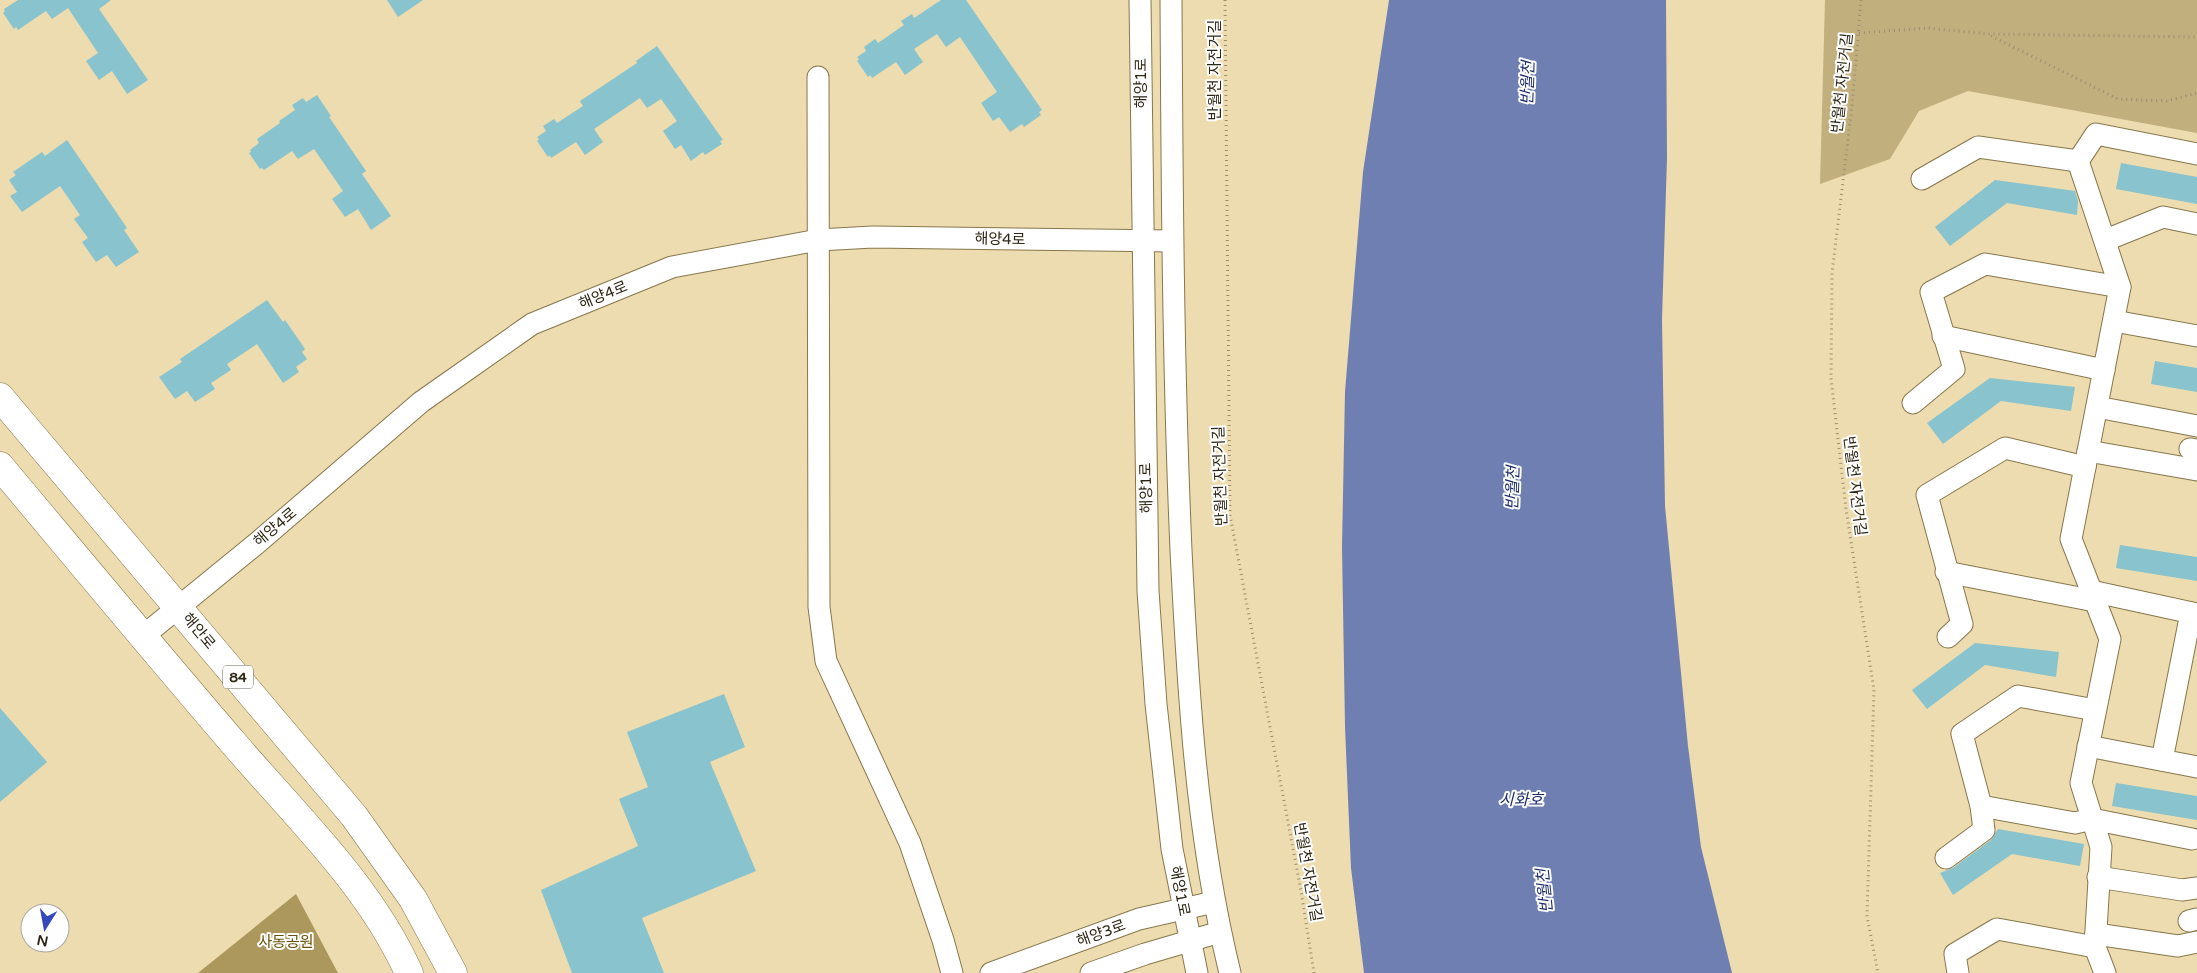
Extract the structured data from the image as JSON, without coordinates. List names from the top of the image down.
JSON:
{
  "streets": {
    "main road": ["해안로", "84"],
    "street": ["해양1로", "해양4로", "해양3로"],
    "path": ["반월천 자전거길"]
  },
  "crossings": [
    ["해양1로", "해양4로"],
    ["해양1로", "해양3로"],
    ["해양4로", "해안로"]
  ],
  "water": ["반월천", "시화호"],
  "parks": ["사동공원"],
  "north": "bottom"
}
